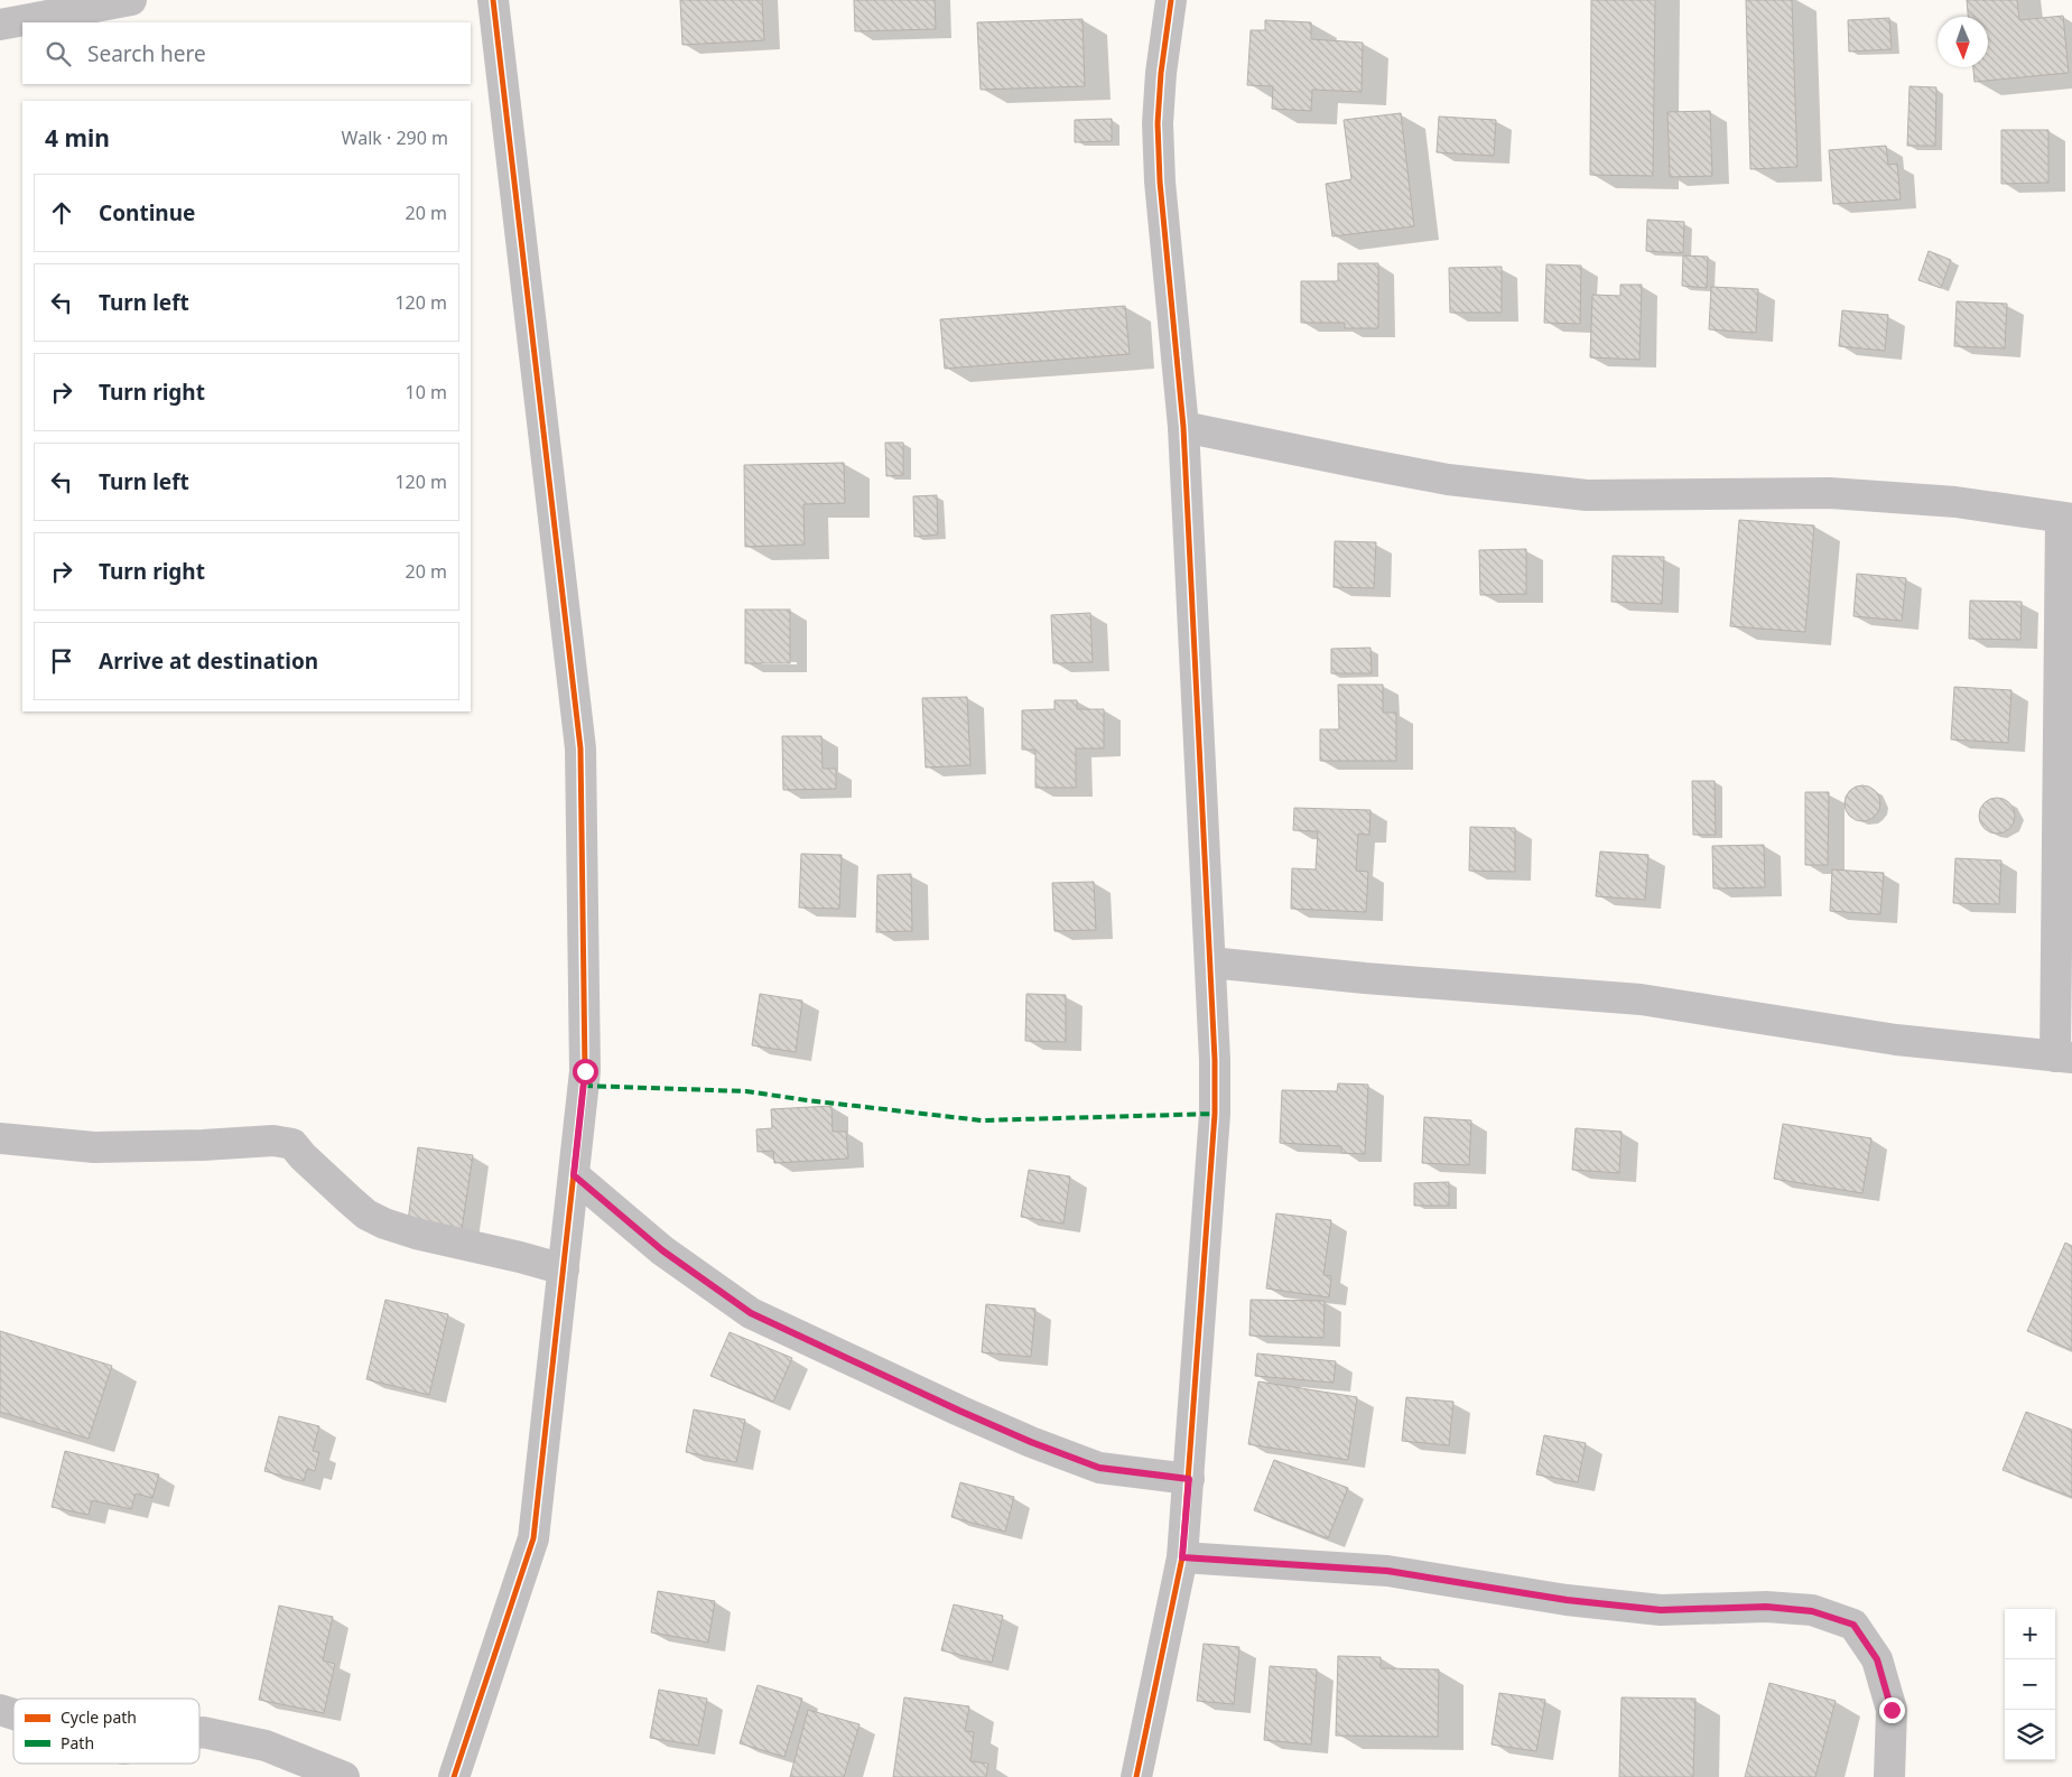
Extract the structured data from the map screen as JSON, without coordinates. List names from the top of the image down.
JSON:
{
  "legend": ["Cycle path", "Path"],
  "north": "bottom",
  "page": {
    "search": "Search here",
    "heading": ["4 min", "Walk · 290 m"],
    "list": [
      ["Continue", "20 m"],
      ["Turn left", "120 m"],
      ["Turn right", "10 m"],
      ["Turn left", "120 m"],
      ["Turn right", "20 m"],
      "Arrive at destination"
    ],
    "map_buttons": ["+", "−"]
  }
}
